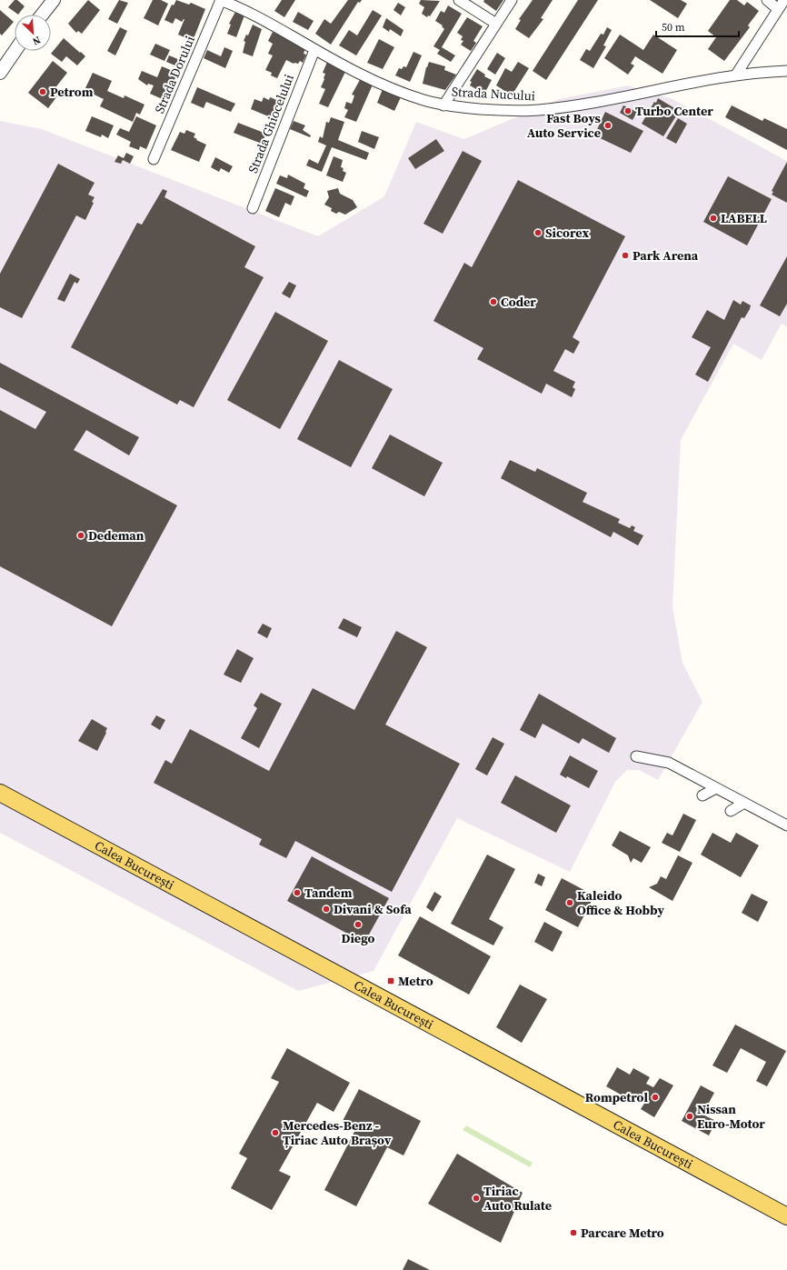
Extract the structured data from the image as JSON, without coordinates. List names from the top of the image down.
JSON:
{
  "streets": {
    "main road": ["Calea București"],
    "street": ["Strada Dorului", "Strada Nucului", "Strada Ghiocelului"]
  },
  "crossings": [
    ["Strada Dorului", "Strada Nucului"],
    ["Strada Nucului", "Strada Ghiocelului"]
  ],
  "places": {
    "other": [
      "Petrom",
      "Turbo Center",
      "Fast Boys Auto Service",
      "LABELL",
      "Sicorex",
      "Park Arena",
      "Coder",
      "Dedeman",
      "Tandem",
      "Kaleido Office & Hobby",
      "Divani & Sofa",
      "Diego",
      "Rompetrol",
      "Nissan Euro-Motor",
      "Mercedes-Benz - Țiriac Auto Brașov",
      "Tiriac Auto Rulate",
      "Parcare Metro"
    ],
    "transit": ["Metro"]
  },
  "scale_bar": "50 m",
  "north": "bottom right"
}
